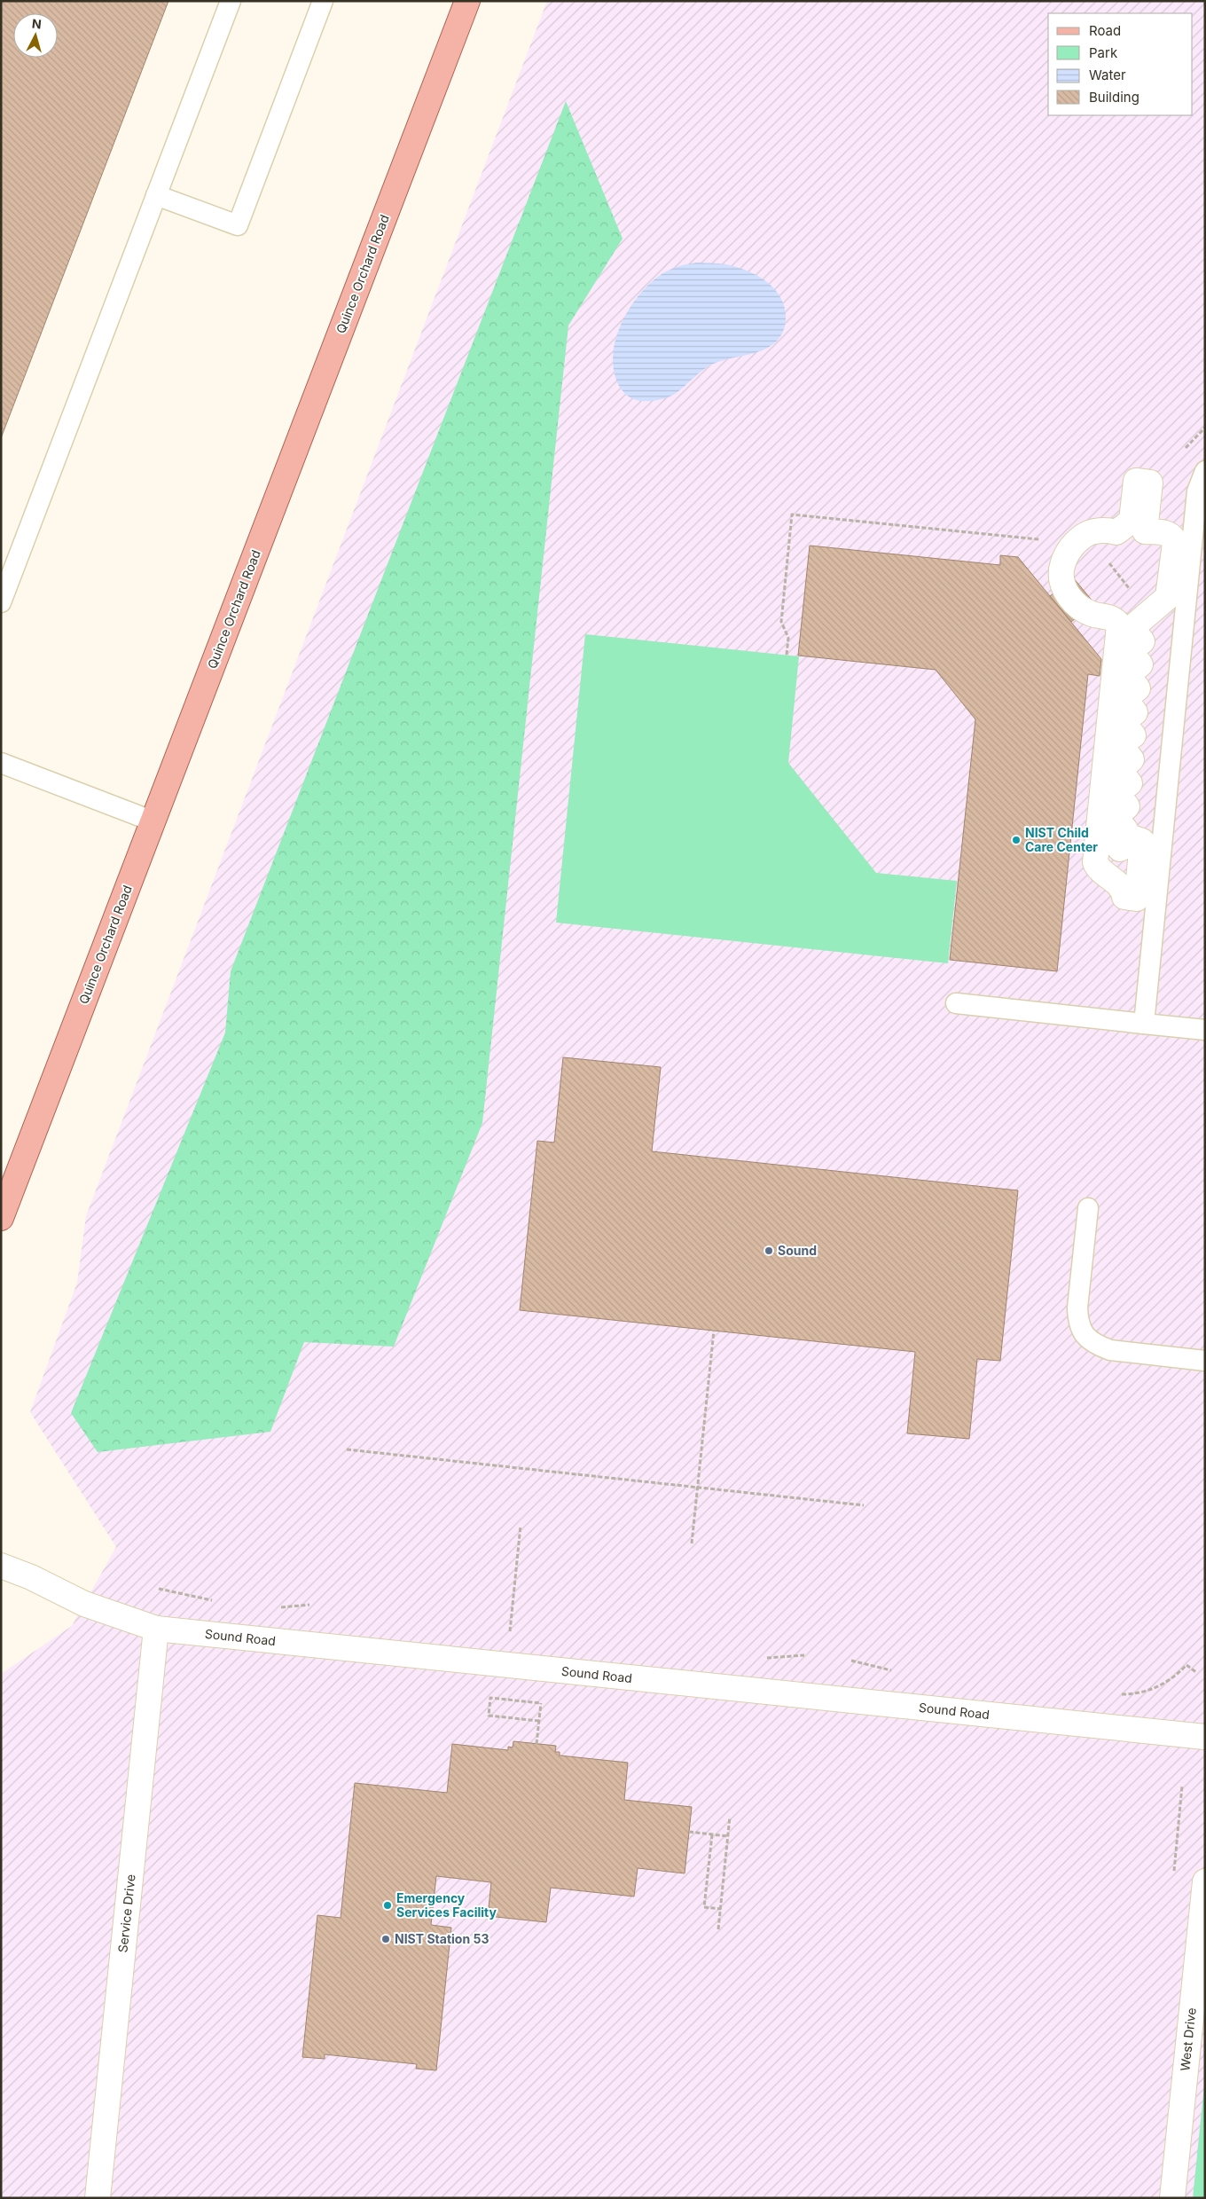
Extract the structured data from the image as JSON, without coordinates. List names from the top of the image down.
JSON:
{
  "streets": {
    "main road": ["Quince Orchard Road"],
    "street": ["Sound Road", "Service Drive", "West Drive"]
  },
  "crossings": [
    ["Sound Road", "Service Drive"]
  ],
  "places": [
    "NIST Child Care Center",
    "Sound",
    "Emergency Services Facility",
    "NIST Station 53"
  ],
  "legend": [
    "Road",
    "Park",
    "Water",
    "Building"
  ],
  "north": "top"
}
